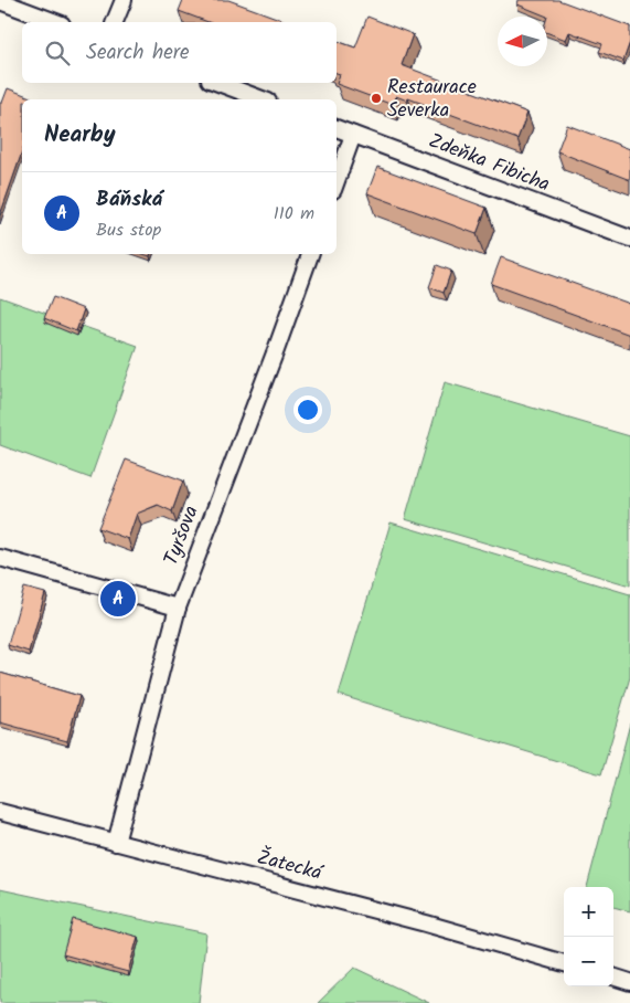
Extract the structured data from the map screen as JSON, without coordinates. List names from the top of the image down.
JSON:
{
  "streets": {
    "street": ["Zdeňka Fibicha", "Tyršova", "Žatecká"]
  },
  "crossings": [
    ["Tyršova", "Žatecká"]
  ],
  "places": ["Restaurace Severka"],
  "north": "left",
  "page": {
    "search": "Search here",
    "heading": "Nearby",
    "list": [
      {
        "mark": "A",
        "name": "Báňská",
        "note": "Bus stop",
        "value": "110 m"
      }
    ],
    "pins": "A",
    "map_buttons": ["+", "−"]
  }
}
